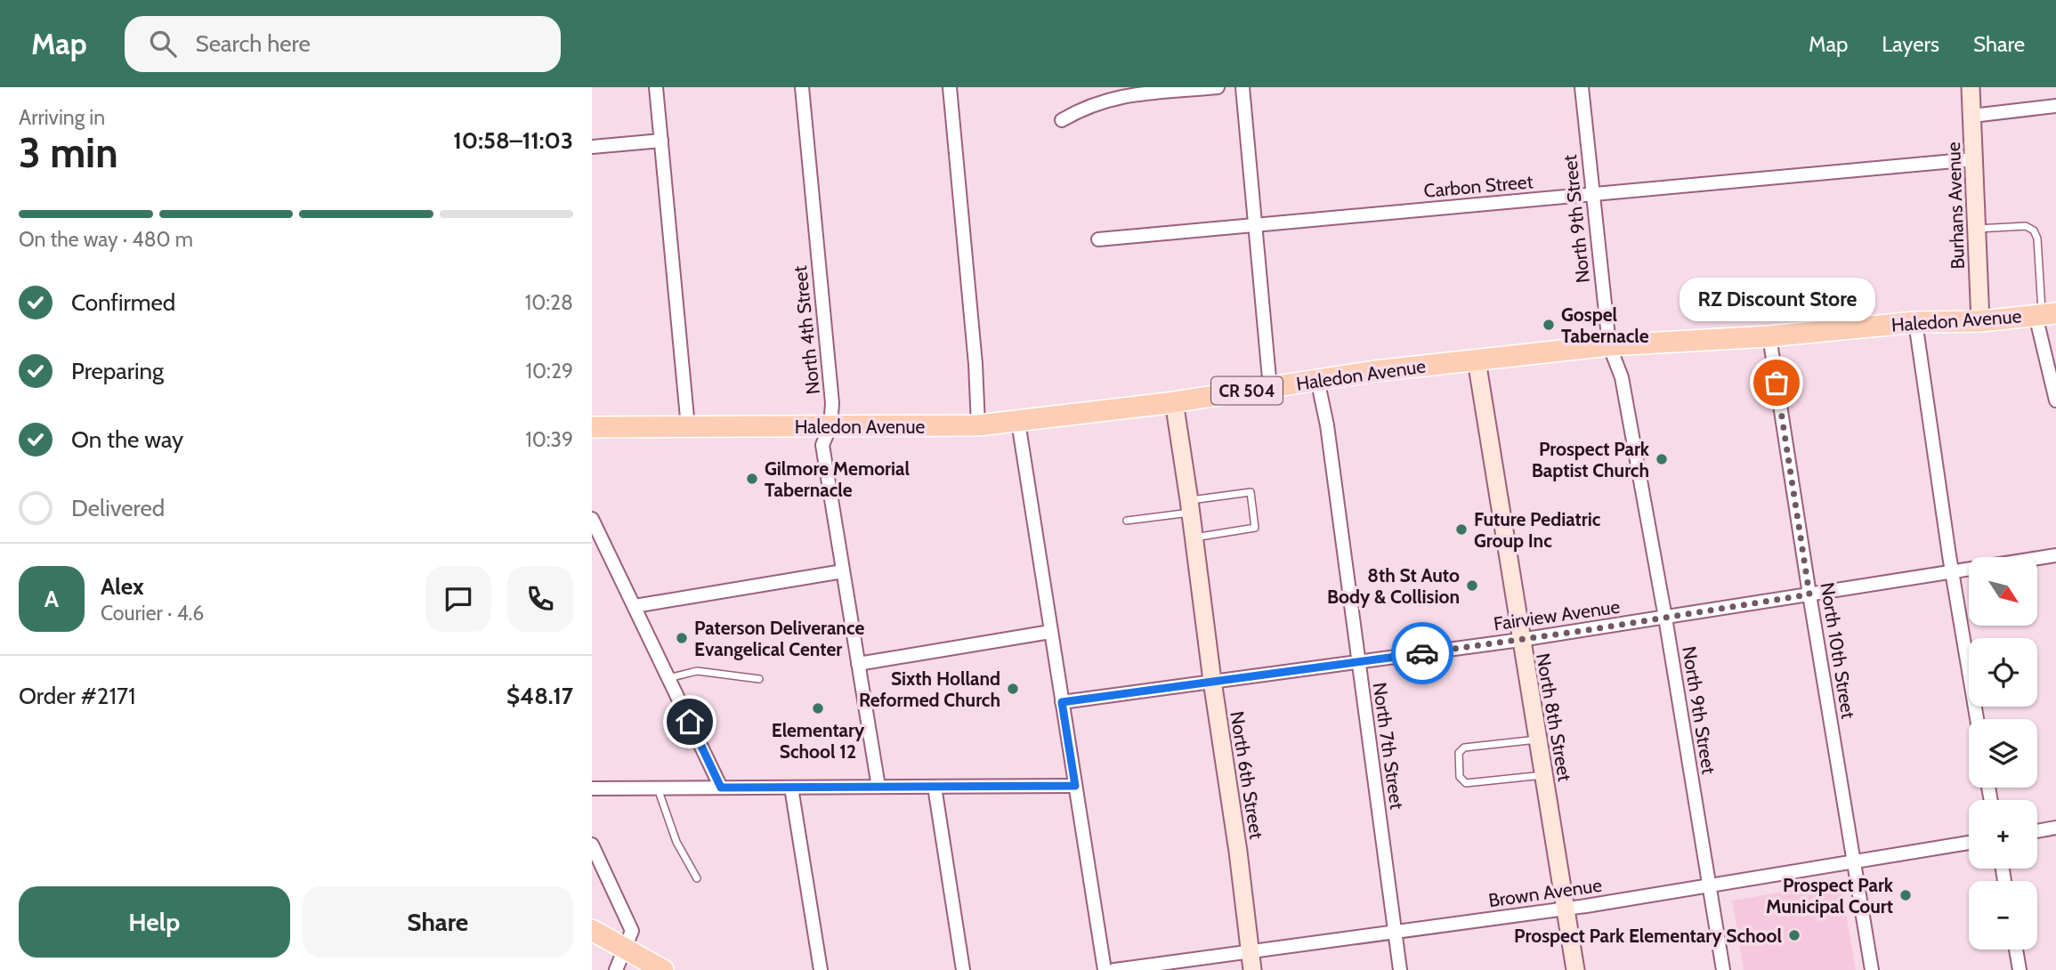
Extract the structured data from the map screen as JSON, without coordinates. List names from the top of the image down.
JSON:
{
  "streets": {
    "main road": ["Haledon Avenue", "CR 504"],
    "street": [
      "Carbon Street",
      "Burhans Avenue",
      "North 9th Street",
      "North 4th Street",
      "Fairview Avenue",
      "North 10th Street",
      "North 8th Street",
      "North 7th Street",
      "North 6th Street",
      "Brown Avenue"
    ]
  },
  "crossings": [
    ["Carbon Street", "Burhans Avenue"],
    ["Carbon Street", "North 9th Street"],
    ["Burhans Avenue", "Haledon Avenue"],
    ["North 9th Street", "Haledon Avenue"],
    ["North 9th Street", "Fairview Avenue"],
    ["North 9th Street", "Brown Avenue"],
    ["Haledon Avenue", "North 4th Street"],
    ["Haledon Avenue", "North 10th Street"],
    ["Haledon Avenue", "North 8th Street"],
    ["Haledon Avenue", "North 7th Street"],
    ["Haledon Avenue", "North 6th Street"],
    ["Fairview Avenue", "North 10th Street"],
    ["Fairview Avenue", "North 8th Street"],
    ["Fairview Avenue", "North 7th Street"],
    ["Fairview Avenue", "North 6th Street"],
    ["North 10th Street", "Brown Avenue"],
    ["North 8th Street", "Brown Avenue"],
    ["North 7th Street", "Brown Avenue"],
    ["North 6th Street", "Brown Avenue"]
  ],
  "places": [
    "Gospel Tabernacle",
    "RZ Discount Store",
    "Prospect Park Baptist Church",
    "Gilmore Memorial Tabernacle",
    "Future Pediatric Group Inc",
    "8th St Auto Body & Collision",
    "Paterson Deliverance Evangelical Center",
    "Sixth Holland Reformed Church",
    "Elementary School 12",
    "Prospect Park Municipal Court",
    "Prospect Park Elementary School"
  ],
  "north": "bottom right",
  "page": {
    "header": "Map",
    "search": "Search here",
    "nav": ["Map", "Layers", "Share"],
    "heading": ["3 min", "Arriving in", "10:58–11:03"],
    "panel": [
      "Alex",
      "Courier · 4.6",
      "Order #2171",
      "$48.17"
    ],
    "bar": "On the way · 480 m",
    "list": [
      ["Confirmed", "10:28"],
      ["Preparing", "10:29"],
      ["On the way", "10:39"],
      "Delivered"
    ],
    "bubble": "RZ Discount Store",
    "map_buttons": ["+", "−"],
    "round": "A",
    "buttons": ["Help", "Share"]
  }
}
